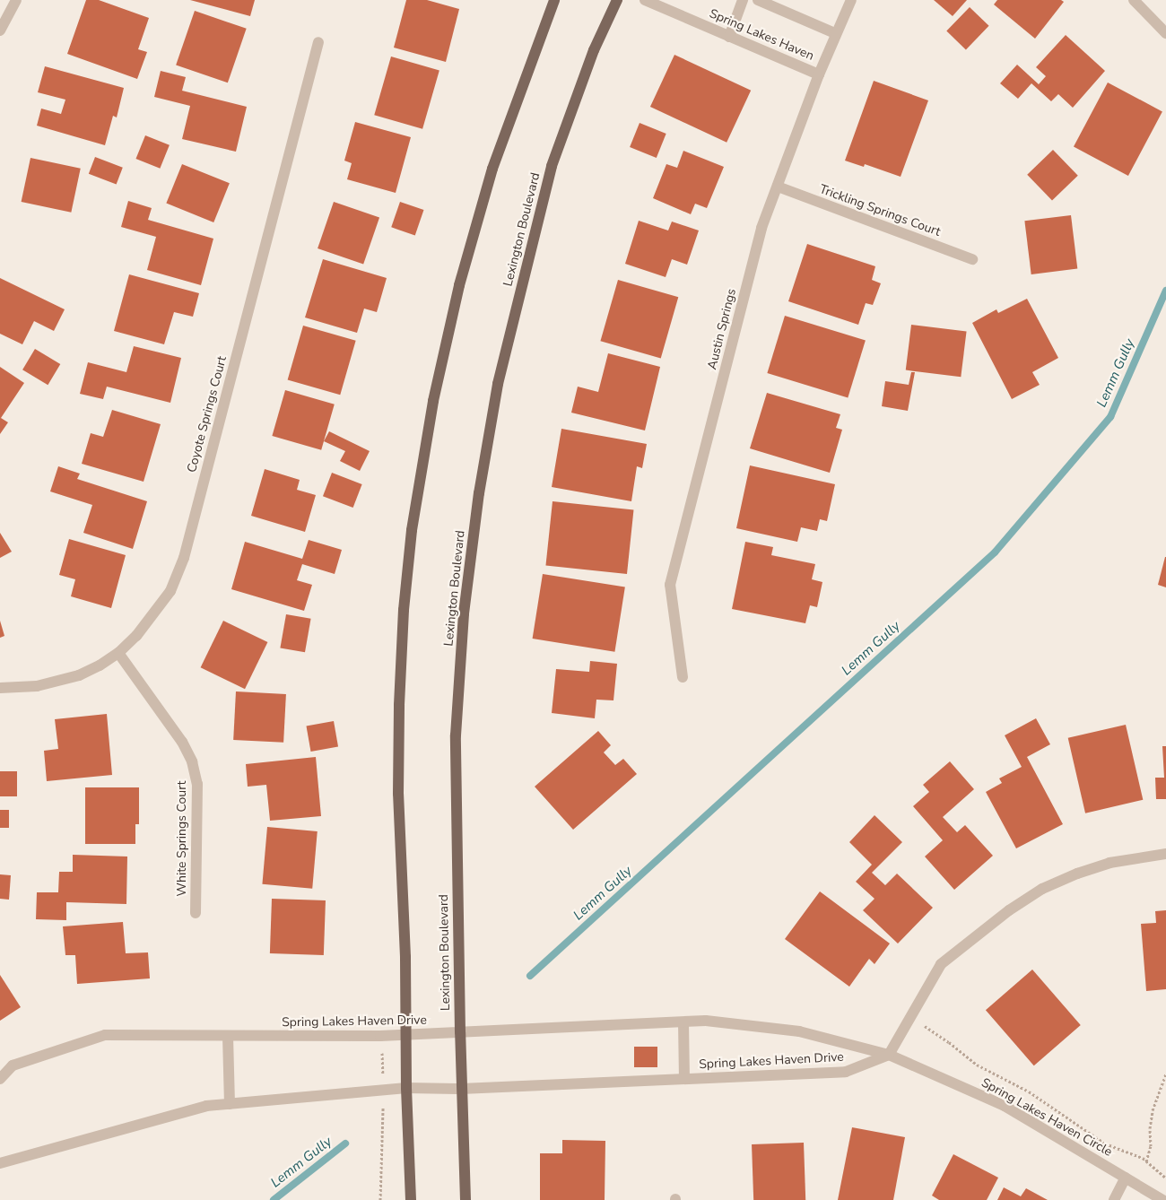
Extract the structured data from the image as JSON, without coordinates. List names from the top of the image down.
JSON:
{
  "streets": {
    "main road": ["Lexington Boulevard"],
    "street": [
      "Spring Lakes Haven",
      "Trickling Springs Court",
      "Austin Springs",
      "Coyote Springs Court",
      "White Springs Court",
      "Spring Lakes Haven Drive",
      "Spring Lakes Haven Circle"
    ]
  },
  "crossings": [
    ["Spring Lakes Haven", "Austin Springs"],
    ["Trickling Springs Court", "Austin Springs"],
    ["Lexington Boulevard", "Spring Lakes Haven Drive"],
    ["Coyote Springs Court", "White Springs Court"],
    ["Spring Lakes Haven Drive", "Spring Lakes Haven Circle"]
  ],
  "water": ["Lemm Gully"]
}
